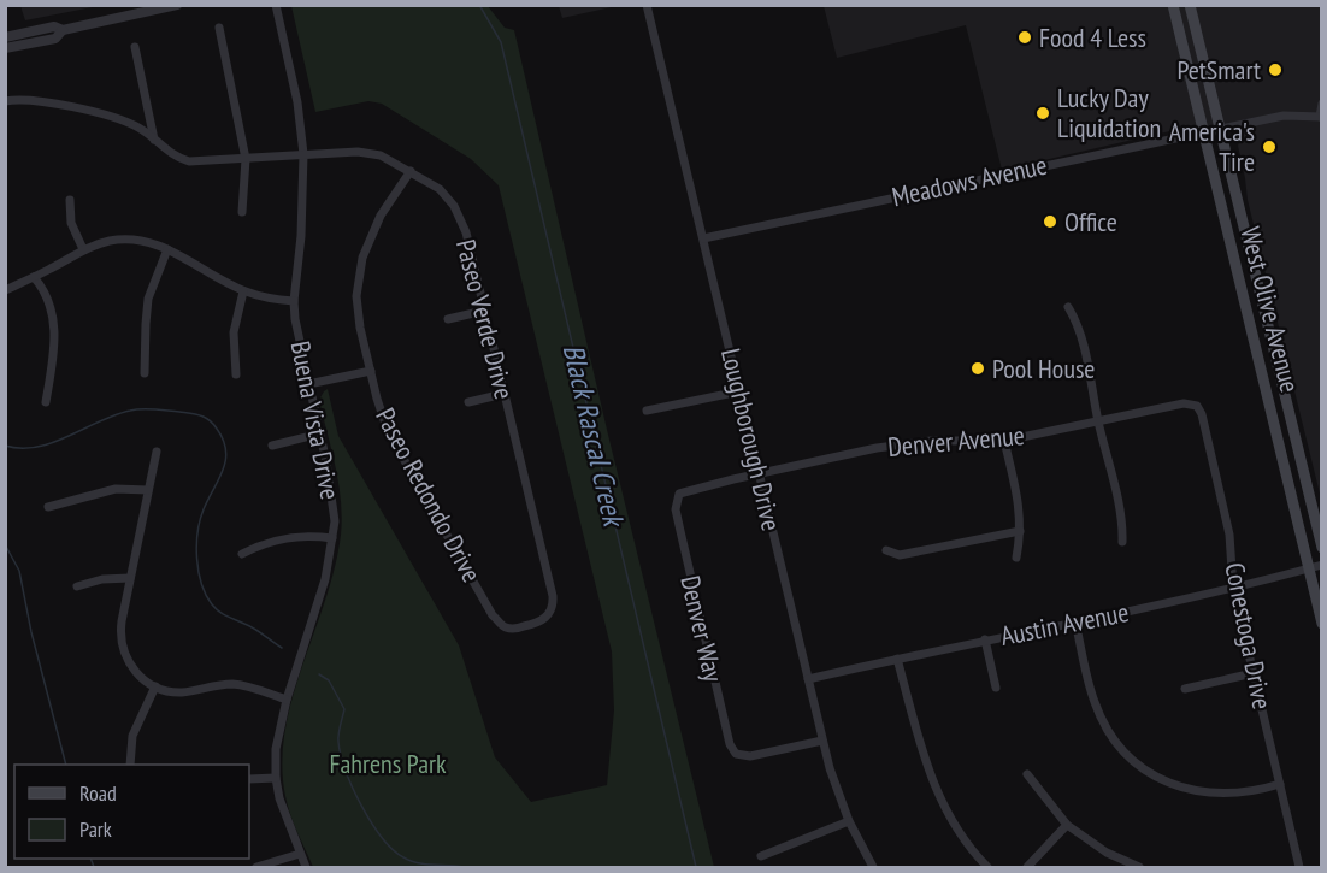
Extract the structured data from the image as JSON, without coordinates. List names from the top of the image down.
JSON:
{
  "streets": {
    "main road": ["West Olive Avenue"],
    "street": [
      "Meadows Avenue",
      "Paseo Verde Drive",
      "Buena Vista Drive",
      "Loughborough Drive",
      "Denver Avenue",
      "Paseo Redondo Drive",
      "Austin Avenue",
      "Denver Way",
      "Conestoga Drive"
    ]
  },
  "crossings": [
    ["Meadows Avenue", "West Olive Avenue"],
    ["Meadows Avenue", "Loughborough Drive"],
    ["West Olive Avenue", "Austin Avenue"],
    ["Paseo Verde Drive", "Buena Vista Drive"],
    ["Paseo Verde Drive", "Paseo Redondo Drive"],
    ["Loughborough Drive", "Denver Avenue"],
    ["Loughborough Drive", "Austin Avenue"],
    ["Loughborough Drive", "Denver Way"],
    ["Denver Avenue", "Denver Way"],
    ["Denver Avenue", "Conestoga Drive"],
    ["Austin Avenue", "Conestoga Drive"]
  ],
  "water": ["Black Rascal Creek"],
  "parks": ["Fahrens Park"],
  "places": [
    "Food 4 Less",
    "PetSmart",
    "Lucky Day Liquidation",
    "America's Tire",
    "Office",
    "Pool House"
  ],
  "legend": ["Road", "Park"]
}
